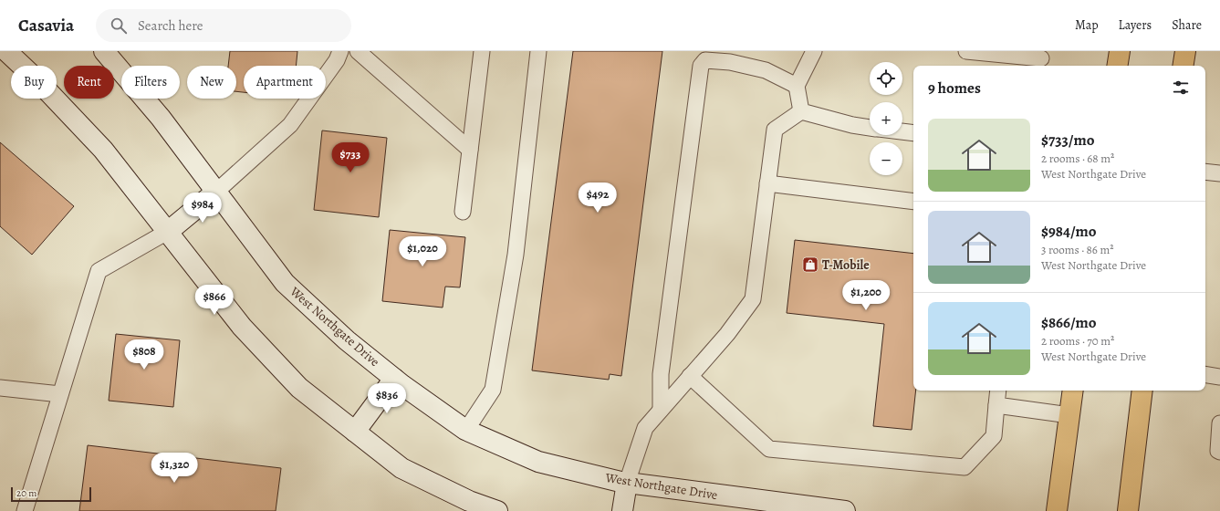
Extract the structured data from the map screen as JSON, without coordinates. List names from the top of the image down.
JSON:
{
  "streets": {
    "main road": ["West Northgate Drive"]
  },
  "places": {
    "shop": ["T-Mobile"]
  },
  "scale_bar": "20 m",
  "page": {
    "header": "Casavia",
    "search": "Search here",
    "nav": ["Map", "Layers", "Share"],
    "map_buttons": ["+", "−"],
    "chip": [
      "Buy",
      "Rent",
      "Filters",
      "New",
      "Apartment"
    ],
    "heading": "9 homes",
    "list": [
      {
        "name": "$733/mo",
        "note": "2 rooms · 68 m² · West Northgate Drive"
      },
      {
        "name": "$984/mo",
        "note": "3 rooms · 86 m² · West Northgate Drive"
      },
      {
        "name": "$866/mo",
        "note": "2 rooms · 70 m² · West Northgate Drive"
      }
    ],
    "price": [
      "$733",
      "$492",
      "$984",
      "$1,020",
      "$1,200",
      "$866",
      "$808",
      "$836",
      "$1,320"
    ],
    "scale": "20 m"
  }
}
